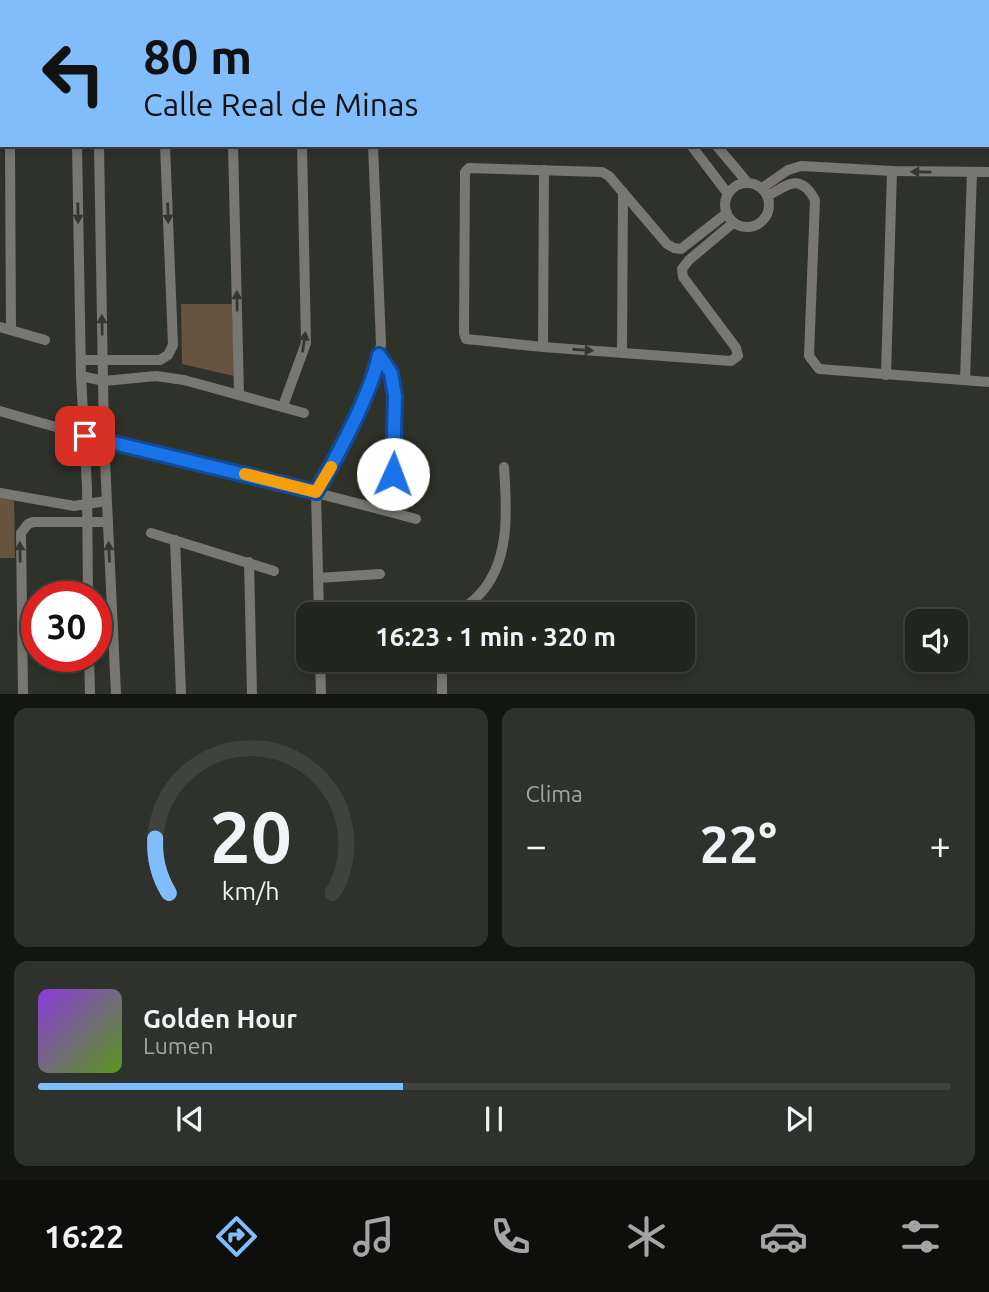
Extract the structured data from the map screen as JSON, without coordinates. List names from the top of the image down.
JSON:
{
  "page": {
    "turn": ["80 m", "Calle Real de Minas"],
    "limit": "30",
    "trip": "16:23 · 1 min · 320 m",
    "tile": "Clima",
    "heat": ["−", "22°", "+"],
    "song": ["Golden Hour", "Lumen"],
    "tabs": "16:22",
    "gauge": ["20", "km/h"]
  }
}
